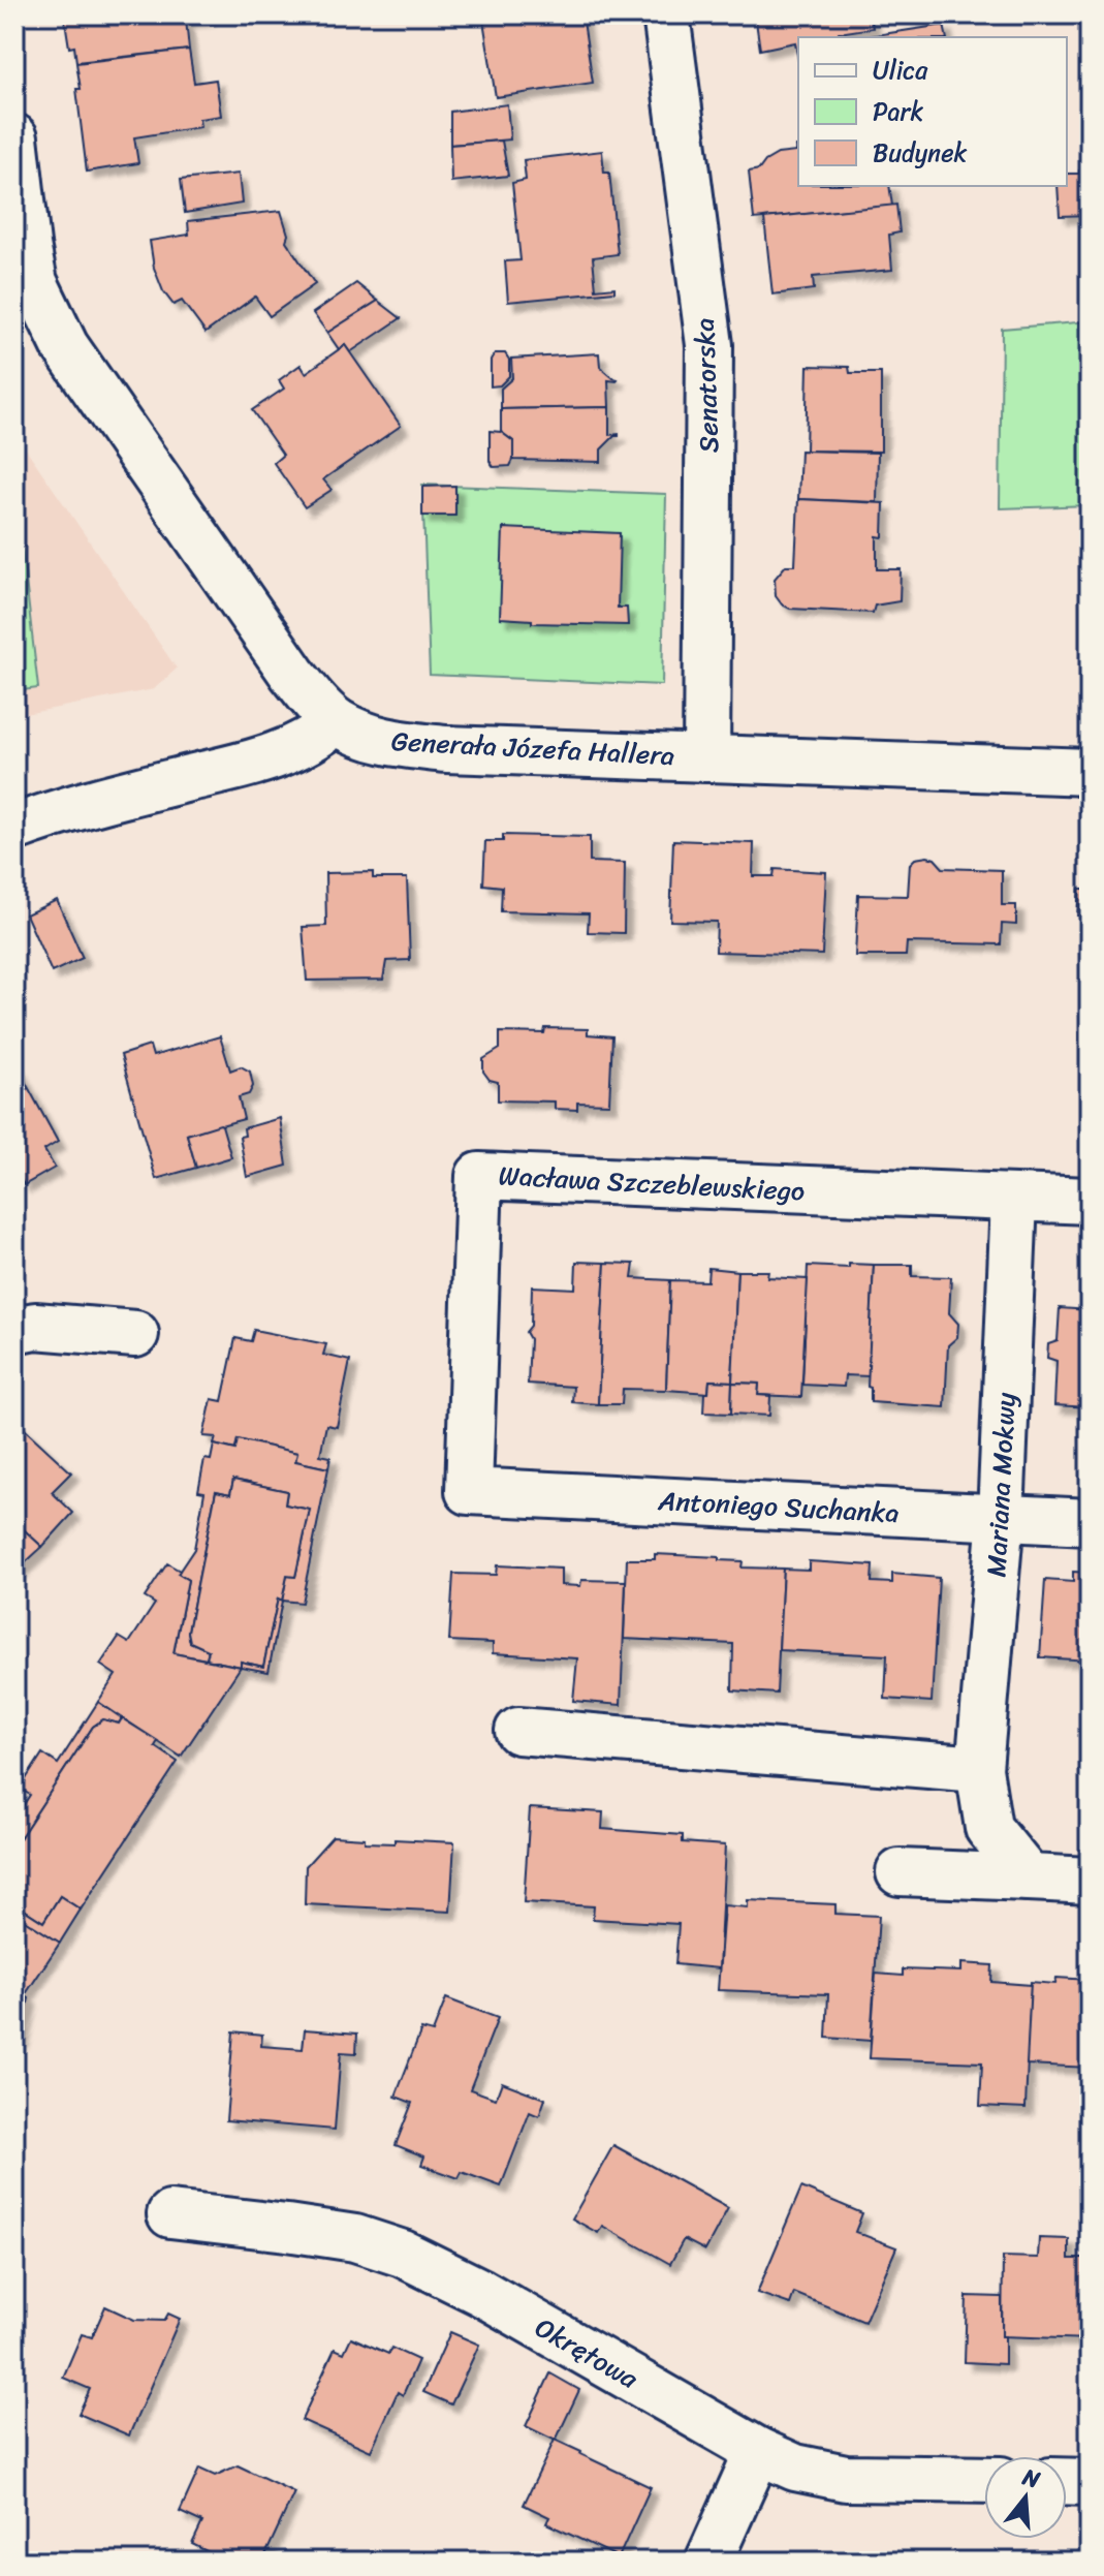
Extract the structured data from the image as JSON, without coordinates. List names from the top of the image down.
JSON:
{
  "streets": {
    "street": [
      "Senatorska",
      "Generała Józefa Hallera",
      "Wacława Szczeblewskiego",
      "Mariana Mokwy",
      "Antoniego Suchanka",
      "Okrętowa"
    ]
  },
  "crossings": [
    ["Senatorska", "Generała Józefa Hallera"],
    ["Wacława Szczeblewskiego", "Mariana Mokwy"],
    ["Wacława Szczeblewskiego", "Antoniego Suchanka"],
    ["Mariana Mokwy", "Antoniego Suchanka"]
  ],
  "legend": ["Ulica", "Park", "Budynek"],
  "north": "top"
}
